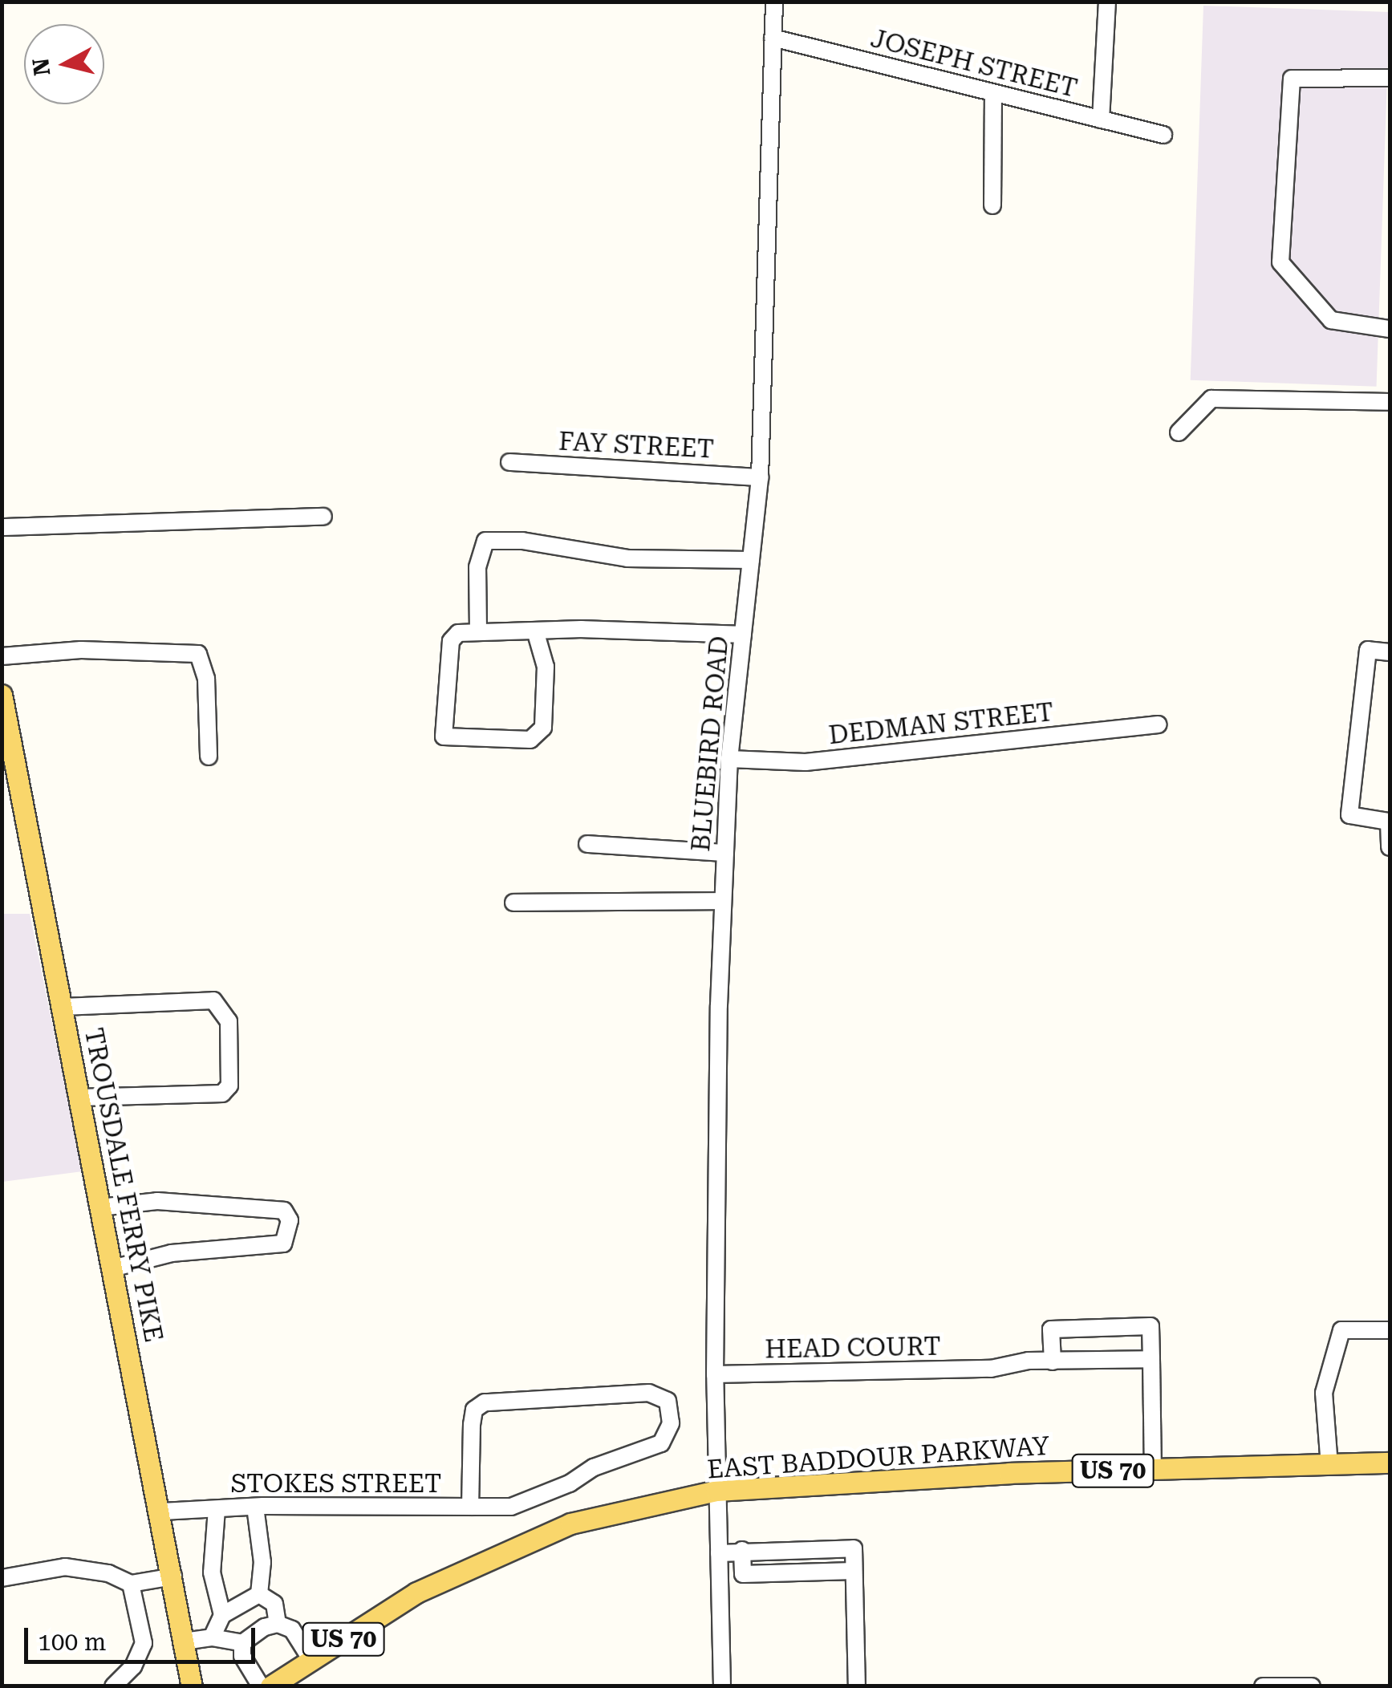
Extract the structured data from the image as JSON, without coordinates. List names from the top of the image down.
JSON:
{
  "streets": {
    "main road": ["TROUSDALE FERRY PIKE", "EAST BADDOUR PARKWAY", "US 70"],
    "street": [
      "JOSEPH STREET",
      "FAY STREET",
      "DEDMAN STREET",
      "BLUEBIRD ROAD",
      "HEAD COURT",
      "STOKES STREET"
    ]
  },
  "crossings": [
    ["JOSEPH STREET", "BLUEBIRD ROAD"],
    ["FAY STREET", "BLUEBIRD ROAD"],
    ["DEDMAN STREET", "BLUEBIRD ROAD"],
    ["BLUEBIRD ROAD", "HEAD COURT"],
    ["BLUEBIRD ROAD", "EAST BADDOUR PARKWAY"],
    ["TROUSDALE FERRY PIKE", "STOKES STREET"]
  ],
  "scale_bar": "100 m",
  "north": "left"
}
